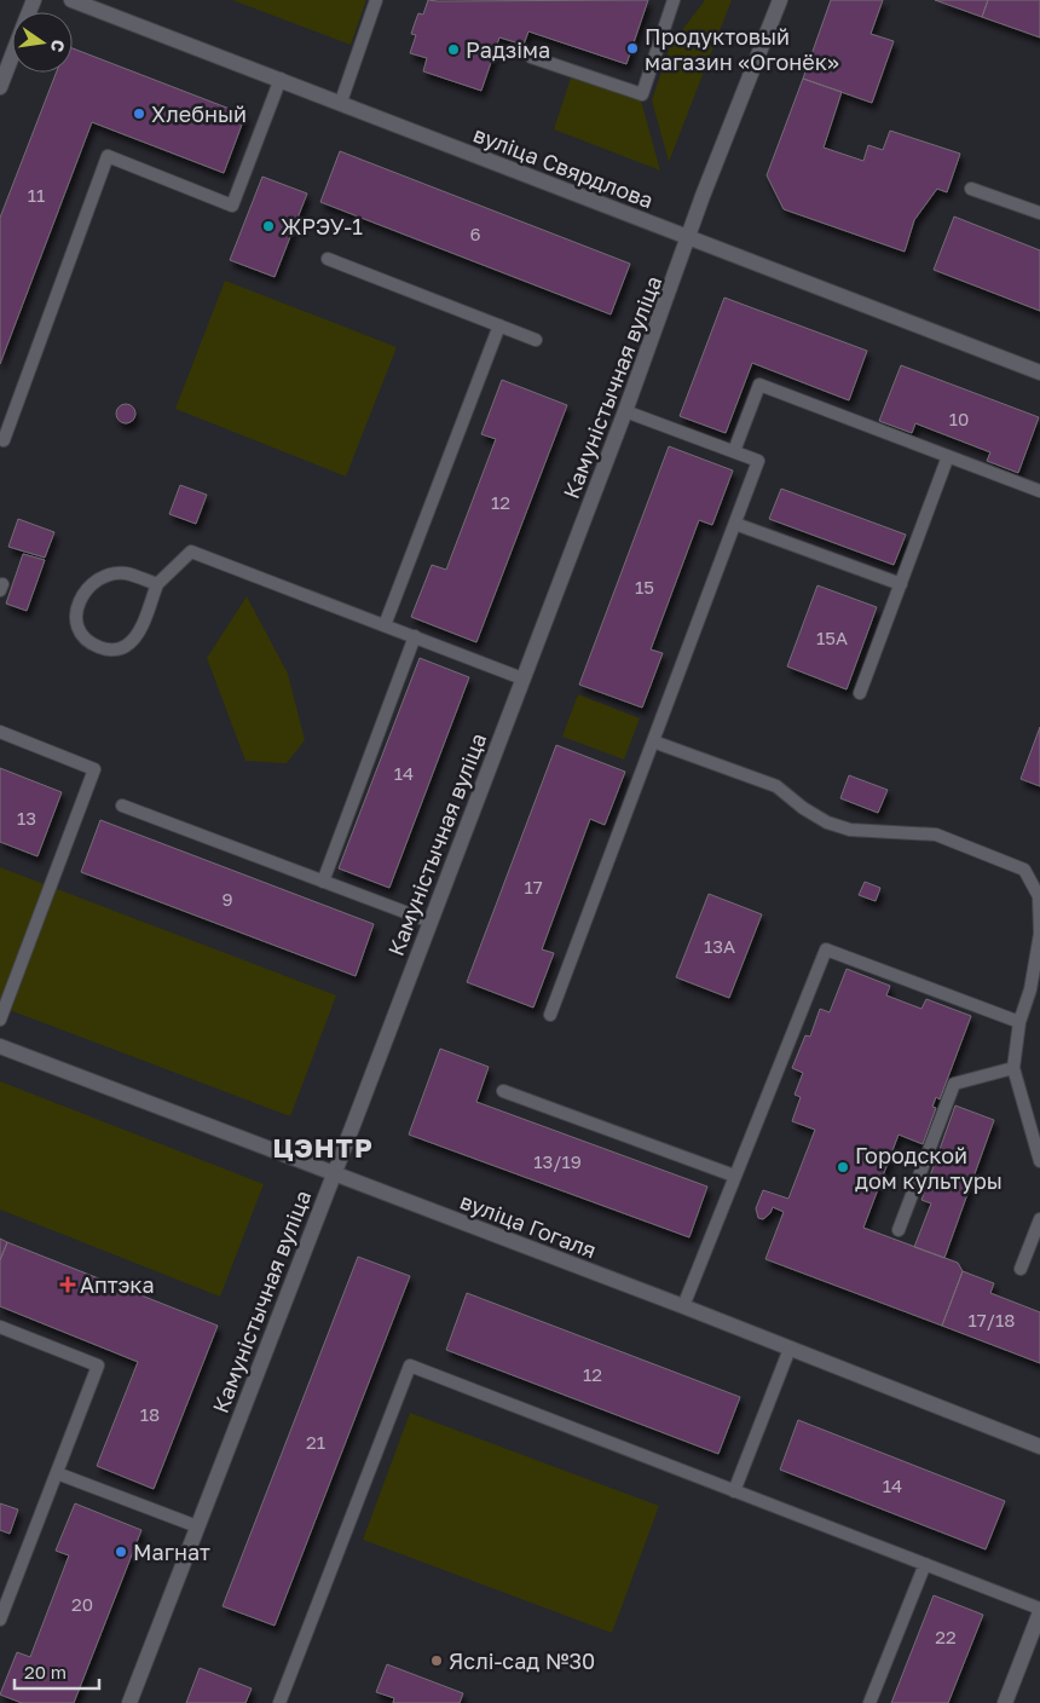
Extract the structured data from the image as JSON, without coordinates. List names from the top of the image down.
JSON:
{
  "streets": {
    "main road": ["вуліца Свярдлова", "Камуністычная вуліца", "вуліца Гогаля"]
  },
  "crossings": [
    ["вуліца Свярдлова", "Камуністычная вуліца"],
    ["Камуністычная вуліца", "вуліца Гогаля"]
  ],
  "districts": ["ЦЭНТР"],
  "places": {
    "other": [
      "Продуктовый магазин «Огонёк»",
      "Радзіма",
      "Хлебный",
      "ЖРЭУ-1",
      "Городской дом культуры",
      "Магнат",
      "Яслі-сад №30"
    ],
    "health": ["Аптэка"]
  },
  "house_numbers": [
    "11",
    "6",
    "10",
    "12",
    "15",
    "15А",
    "14",
    "13",
    "17",
    "9",
    "13А",
    "13/19",
    "17/18",
    "12",
    "18",
    "21",
    "14",
    "20",
    "22"
  ],
  "scale_bar": "20 m",
  "north": "right"
}
